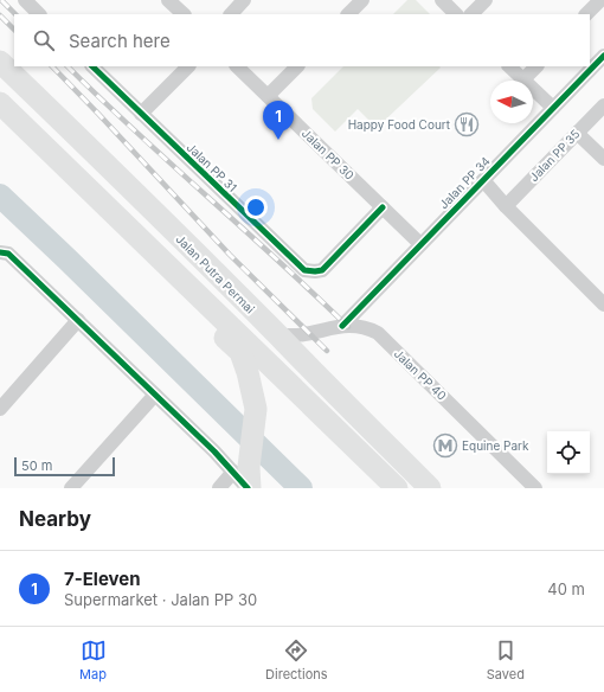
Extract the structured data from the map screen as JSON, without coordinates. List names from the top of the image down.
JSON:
{
  "streets": {
    "main road": ["Jalan Putra Permai"],
    "street": [
      "Jalan PP 30",
      "Jalan PP 35",
      "Jalan PP 31",
      "Jalan PP 34",
      "Jalan PP 40"
    ]
  },
  "crossings": [
    ["Jalan PP 30", "Jalan PP 31"],
    ["Jalan PP 30", "Jalan PP 34"],
    ["Jalan PP 34", "Jalan PP 40"],
    ["Jalan Putra Permai", "Jalan PP 40"]
  ],
  "places": {
    "restaurant": ["Happy Food Court"],
    "metro station": ["Equine Park"]
  },
  "scale_bar": "50 m",
  "north": "left",
  "page": {
    "search": "Search here",
    "pins": "1",
    "scale": "50 m",
    "heading": "Nearby",
    "list": [
      {
        "mark": "1",
        "name": "7-Eleven",
        "note": "Supermarket · Jalan PP 30",
        "value": "40 m"
      }
    ],
    "nav": ["Map", "Directions", "Saved"]
  }
}
